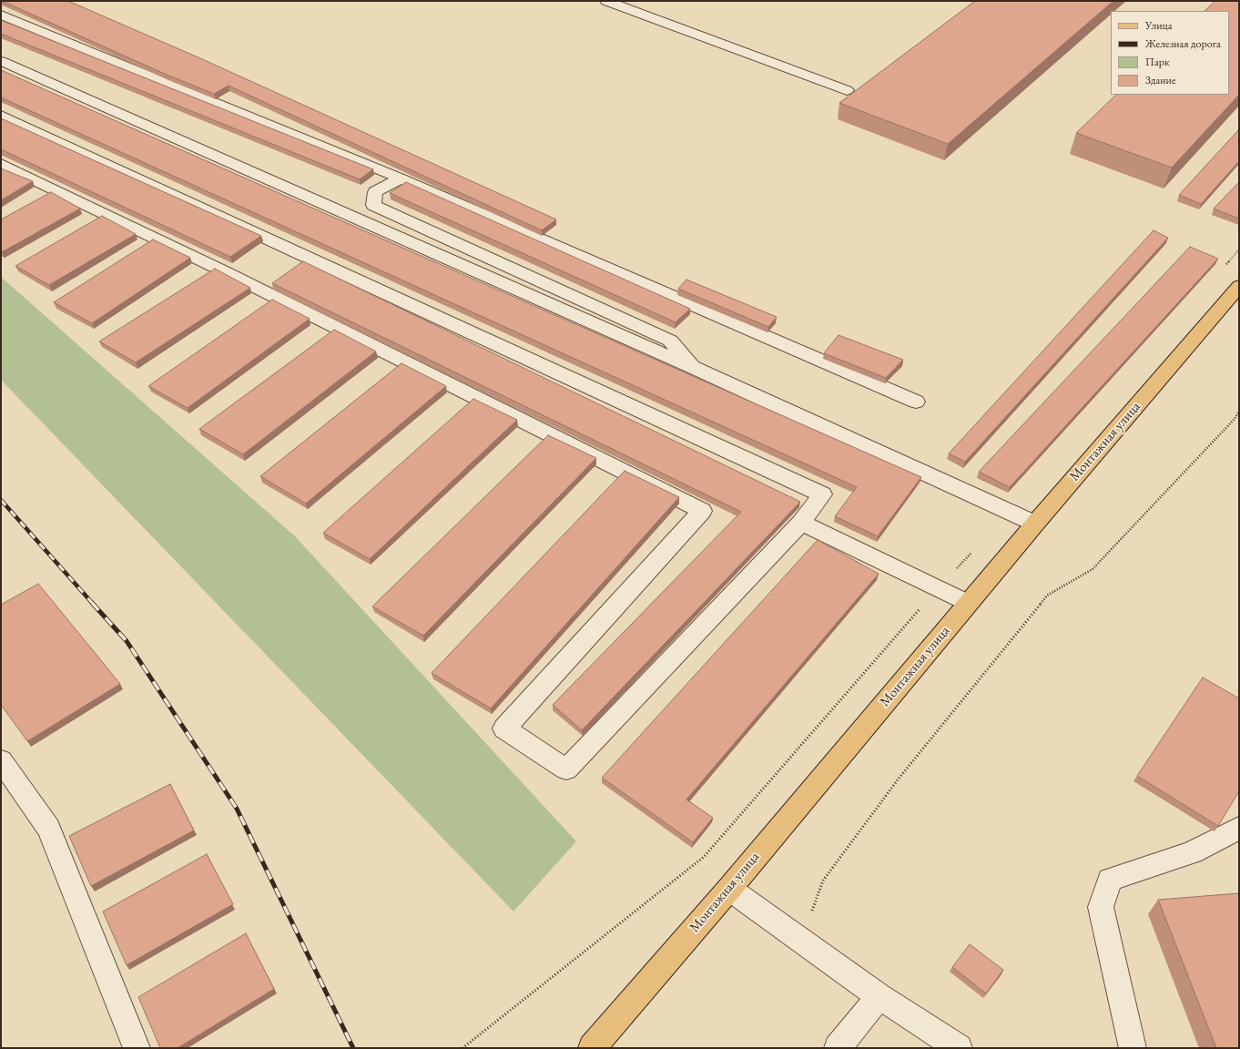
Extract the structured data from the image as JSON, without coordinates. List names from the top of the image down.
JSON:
{
  "streets": {
    "main road": ["Монтажная улица"]
  },
  "legend": [
    "Улица",
    "Железная дорога",
    "Парк",
    "Здание"
  ]
}
